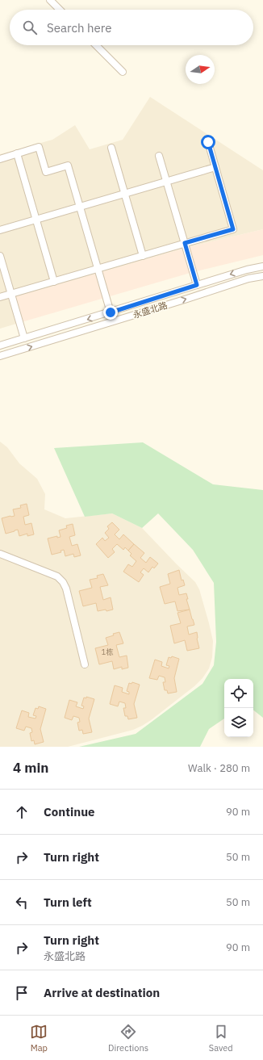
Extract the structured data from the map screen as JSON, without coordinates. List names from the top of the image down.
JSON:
{
  "streets": {
    "street": ["永盛北路"]
  },
  "house_numbers": ["1栋"],
  "north": "right",
  "page": {
    "search": "Search here",
    "heading": ["4 min", "Walk · 280 m"],
    "list": [
      ["Continue", "90 m"],
      ["Turn right", "50 m"],
      ["Turn left", "50 m"],
      ["Turn right", "永盛北路", "90 m"],
      "Arrive at destination"
    ],
    "nav": ["Map", "Directions", "Saved"]
  }
}
